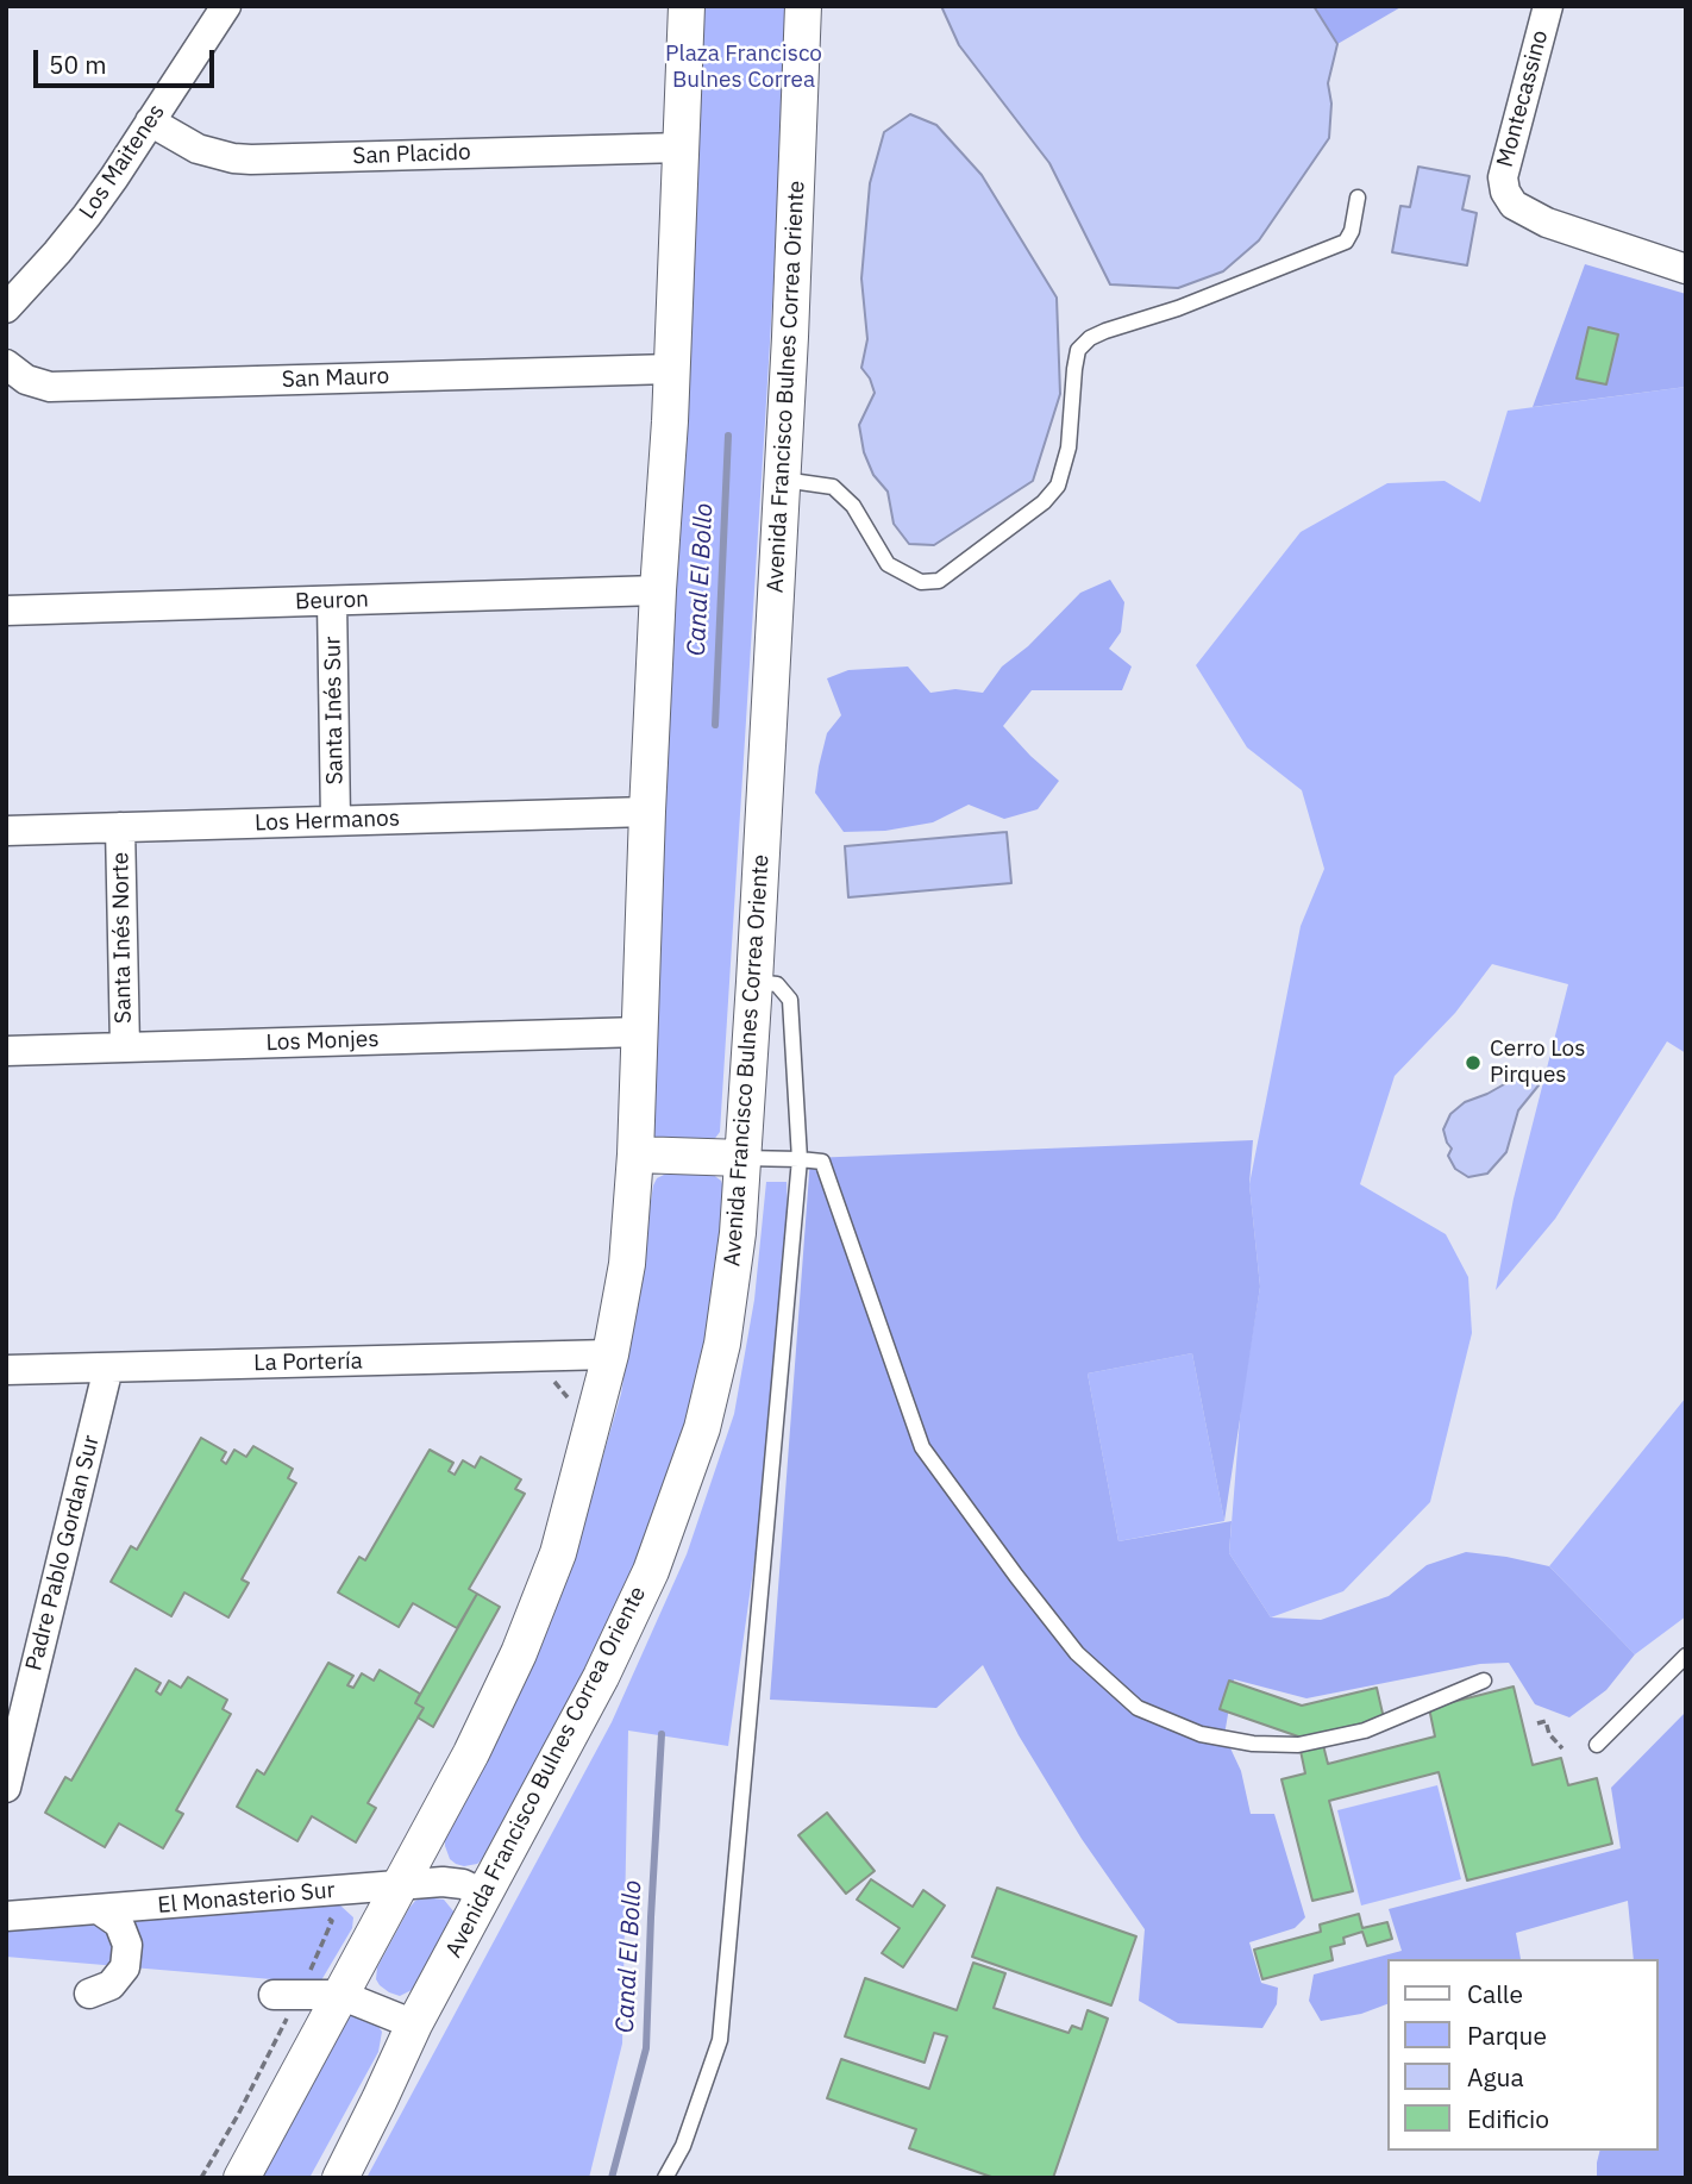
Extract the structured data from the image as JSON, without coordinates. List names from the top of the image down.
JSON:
{
  "streets": {
    "street": [
      "Montecassino",
      "San Placido",
      "Los Maitenes",
      "San Mauro",
      "Avenida Francisco Bulnes Correa Oriente",
      "Beuron",
      "Santa Inés Sur",
      "Los Hermanos",
      "Santa Inés Norte",
      "Los Monjes",
      "La Portería",
      "Padre Pablo Gordan Sur",
      "El Monasterio Sur"
    ]
  },
  "crossings": [
    ["San Placido", "Los Maitenes"],
    ["Avenida Francisco Bulnes Correa Oriente", "El Monasterio Sur"],
    ["Beuron", "Santa Inés Sur"],
    ["Santa Inés Sur", "Los Hermanos"],
    ["Los Hermanos", "Santa Inés Norte"],
    ["Santa Inés Norte", "Los Monjes"],
    ["La Portería", "Padre Pablo Gordan Sur"]
  ],
  "water": ["Canal El Bollo"],
  "parks": ["Plaza Francisco Bulnes Correa"],
  "places": ["Cerro Los Pirques"],
  "legend": [
    "Calle",
    "Parque",
    "Agua",
    "Edificio"
  ],
  "scale_bar": "50 m"
}
